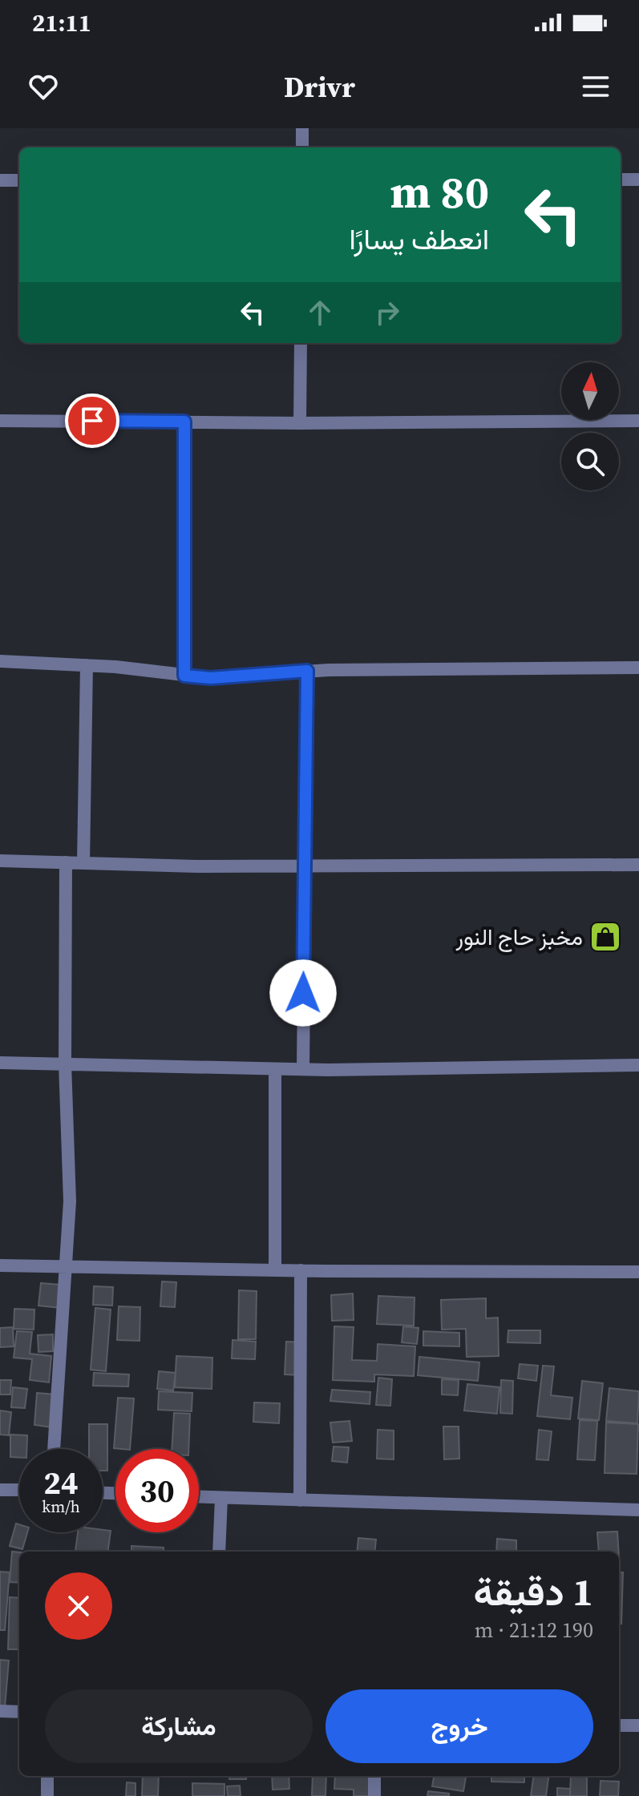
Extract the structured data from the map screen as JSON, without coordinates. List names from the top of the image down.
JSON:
{
  "places": {
    "shop": ["مخبز حاج النور"]
  },
  "north": "top",
  "page": {
    "status": "21:11",
    "header": "Drivr",
    "turn": ["80 m", "انعطف يسارًا"],
    "speed": "24 km/h",
    "limit": "30",
    "heading": ["1 دقيقة", "190 m · 21:12"],
    "buttons": ["خروج", "مشاركة"]
  }
}
